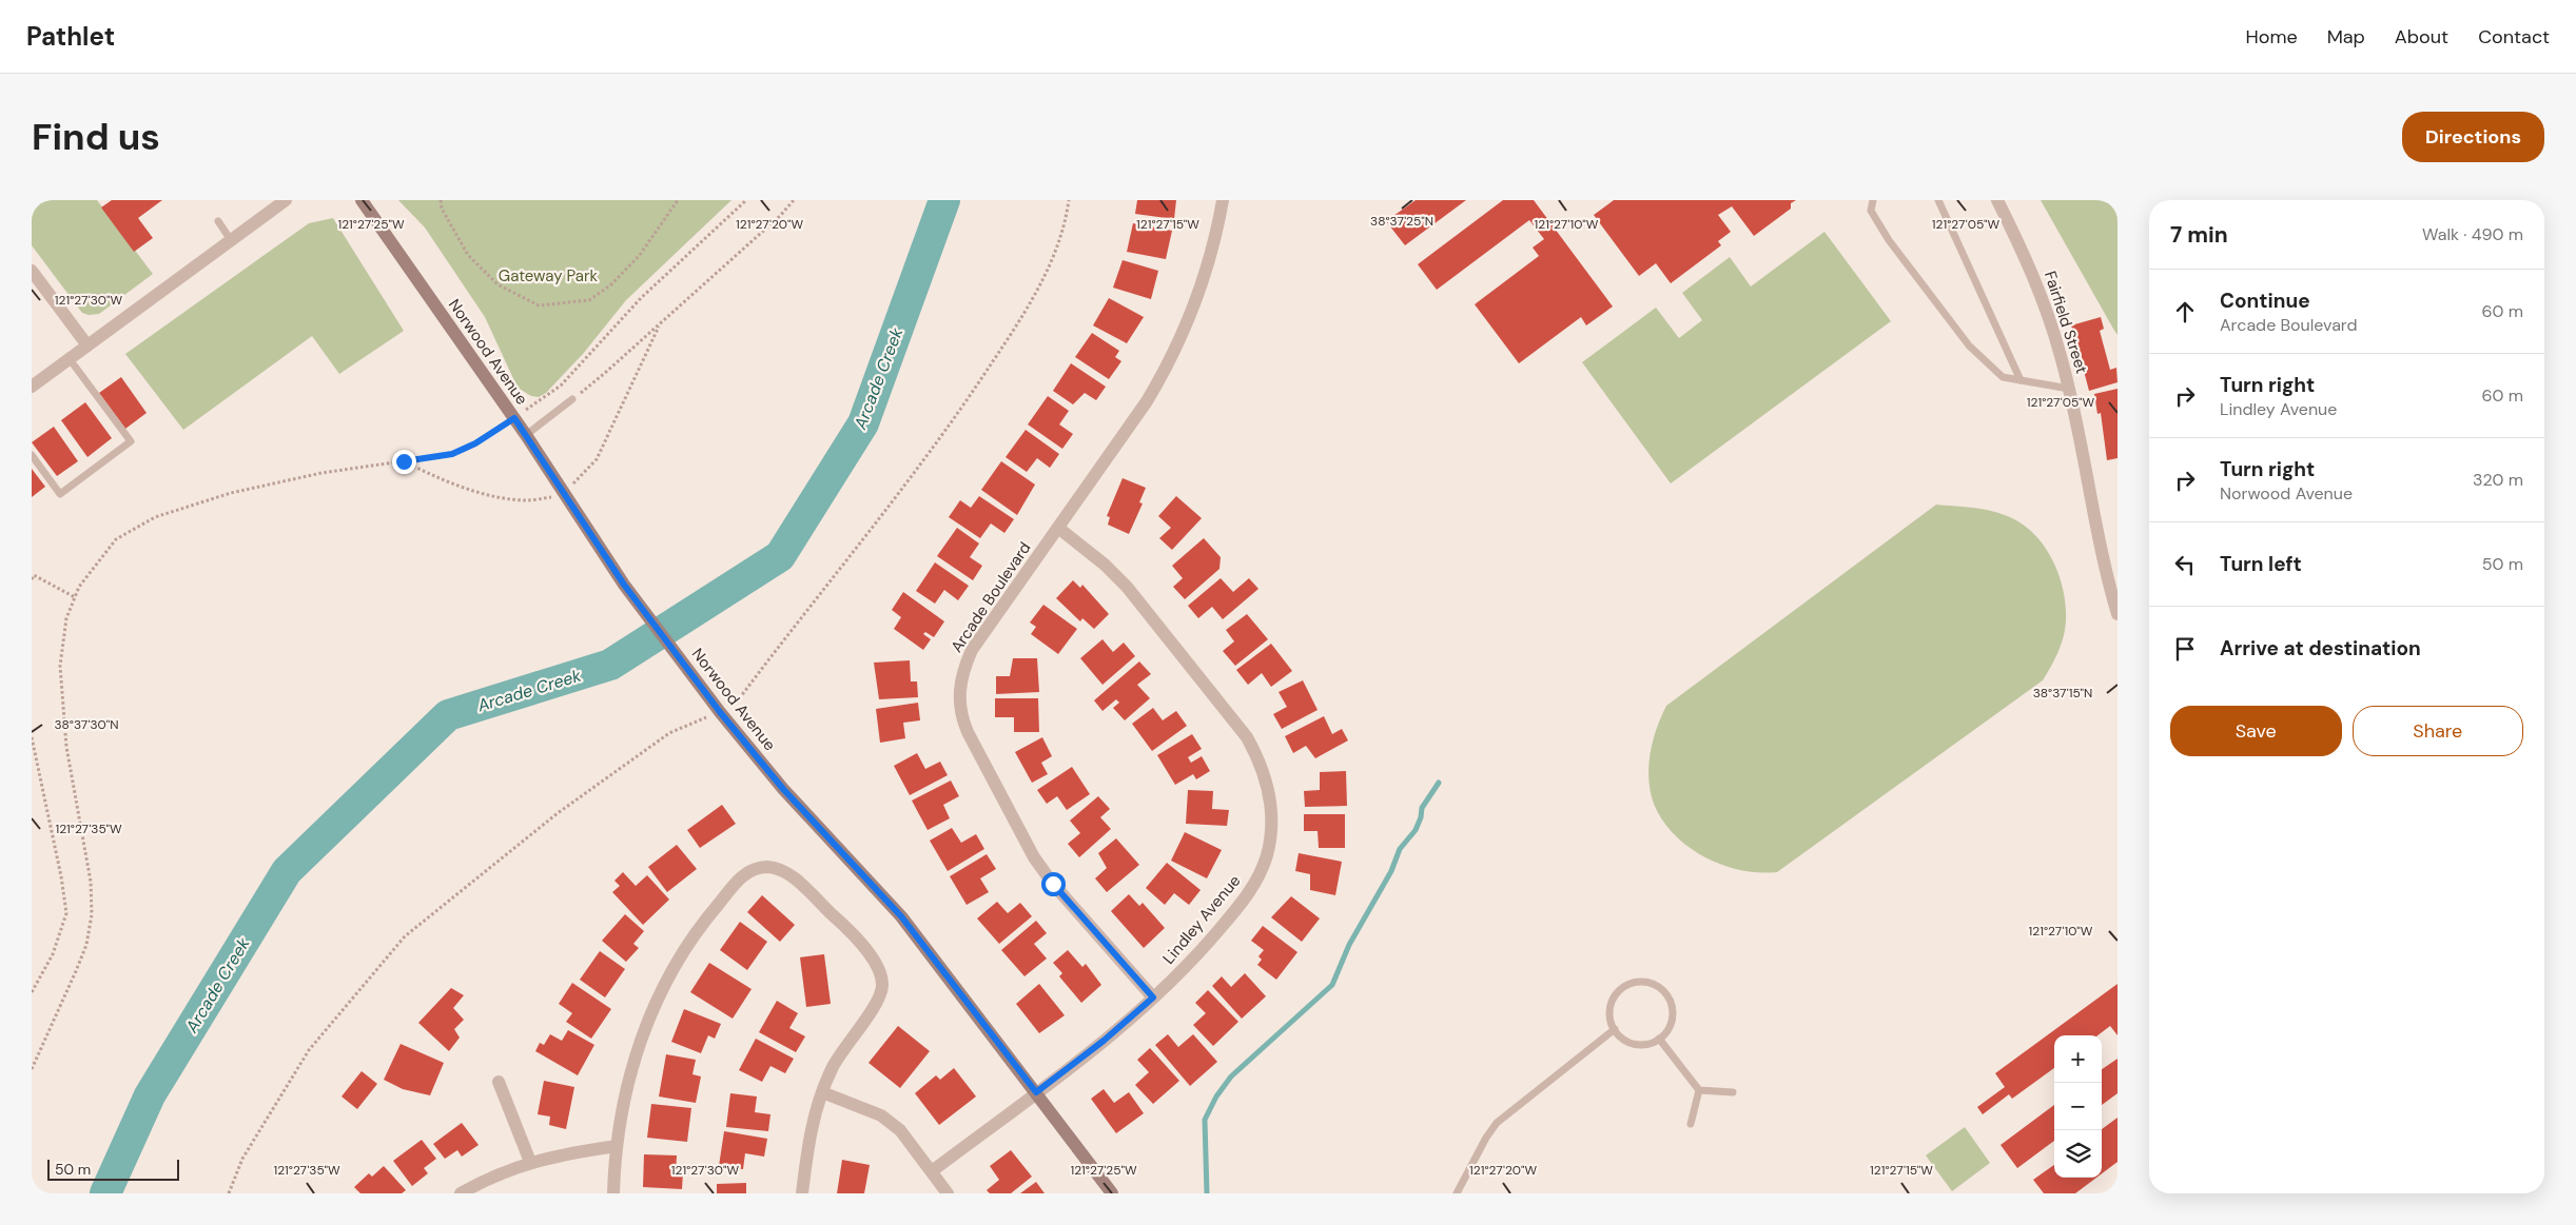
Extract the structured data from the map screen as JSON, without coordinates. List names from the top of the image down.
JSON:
{
  "streets": {
    "main road": ["Norwood Avenue"],
    "street": ["Fairfield Street", "Arcade Boulevard", "Lindley Avenue"]
  },
  "crossings": [
    ["Norwood Avenue", "Lindley Avenue"],
    ["Arcade Boulevard", "Lindley Avenue"]
  ],
  "water": ["Arcade Creek"],
  "parks": ["Gateway Park"],
  "scale_bar": "50 m",
  "page": {
    "header": "Pathlet",
    "nav": [
      "Home",
      "Map",
      "About",
      "Contact"
    ],
    "buttons": [
      "Directions",
      ["Save", "Share"]
    ],
    "title": "Find us",
    "heading": ["7 min", "Walk · 490 m"],
    "list": [
      ["Continue", "Arcade Boulevard", "60 m"],
      ["Turn right", "Lindley Avenue", "60 m"],
      ["Turn right", "Norwood Avenue", "320 m"],
      ["Turn left", "50 m"],
      "Arrive at destination"
    ],
    "map_buttons": ["+", "−"],
    "scale": "50 m"
  },
  "coordinates": [
    "38°37'25\"N",
    "121°27'25\"W",
    "121°27'20\"W",
    "121°27'15\"W",
    "121°27'10\"W",
    "121°27'05\"W",
    "121°27'30\"W",
    "38°37'15\"N",
    "38°37'30\"N",
    "121°27'35\"W"
  ]
}
